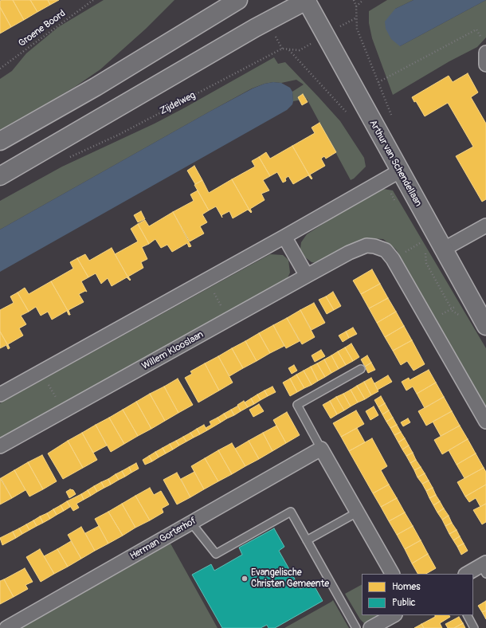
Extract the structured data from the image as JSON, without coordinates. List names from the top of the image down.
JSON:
{
  "streets": {
    "main road": ["Arthur van Schendellaan"],
    "street": ["Willem Klooslaan", "Herman Gorterhof"],
    "path": ["Groene Boord", "Zijdelweg"]
  },
  "crossings": [
    ["Zijdelweg", "Arthur van Schendellaan"]
  ],
  "places": ["Evangelische Christen Gemeente"],
  "legend": ["Homes", "Public"]
}
